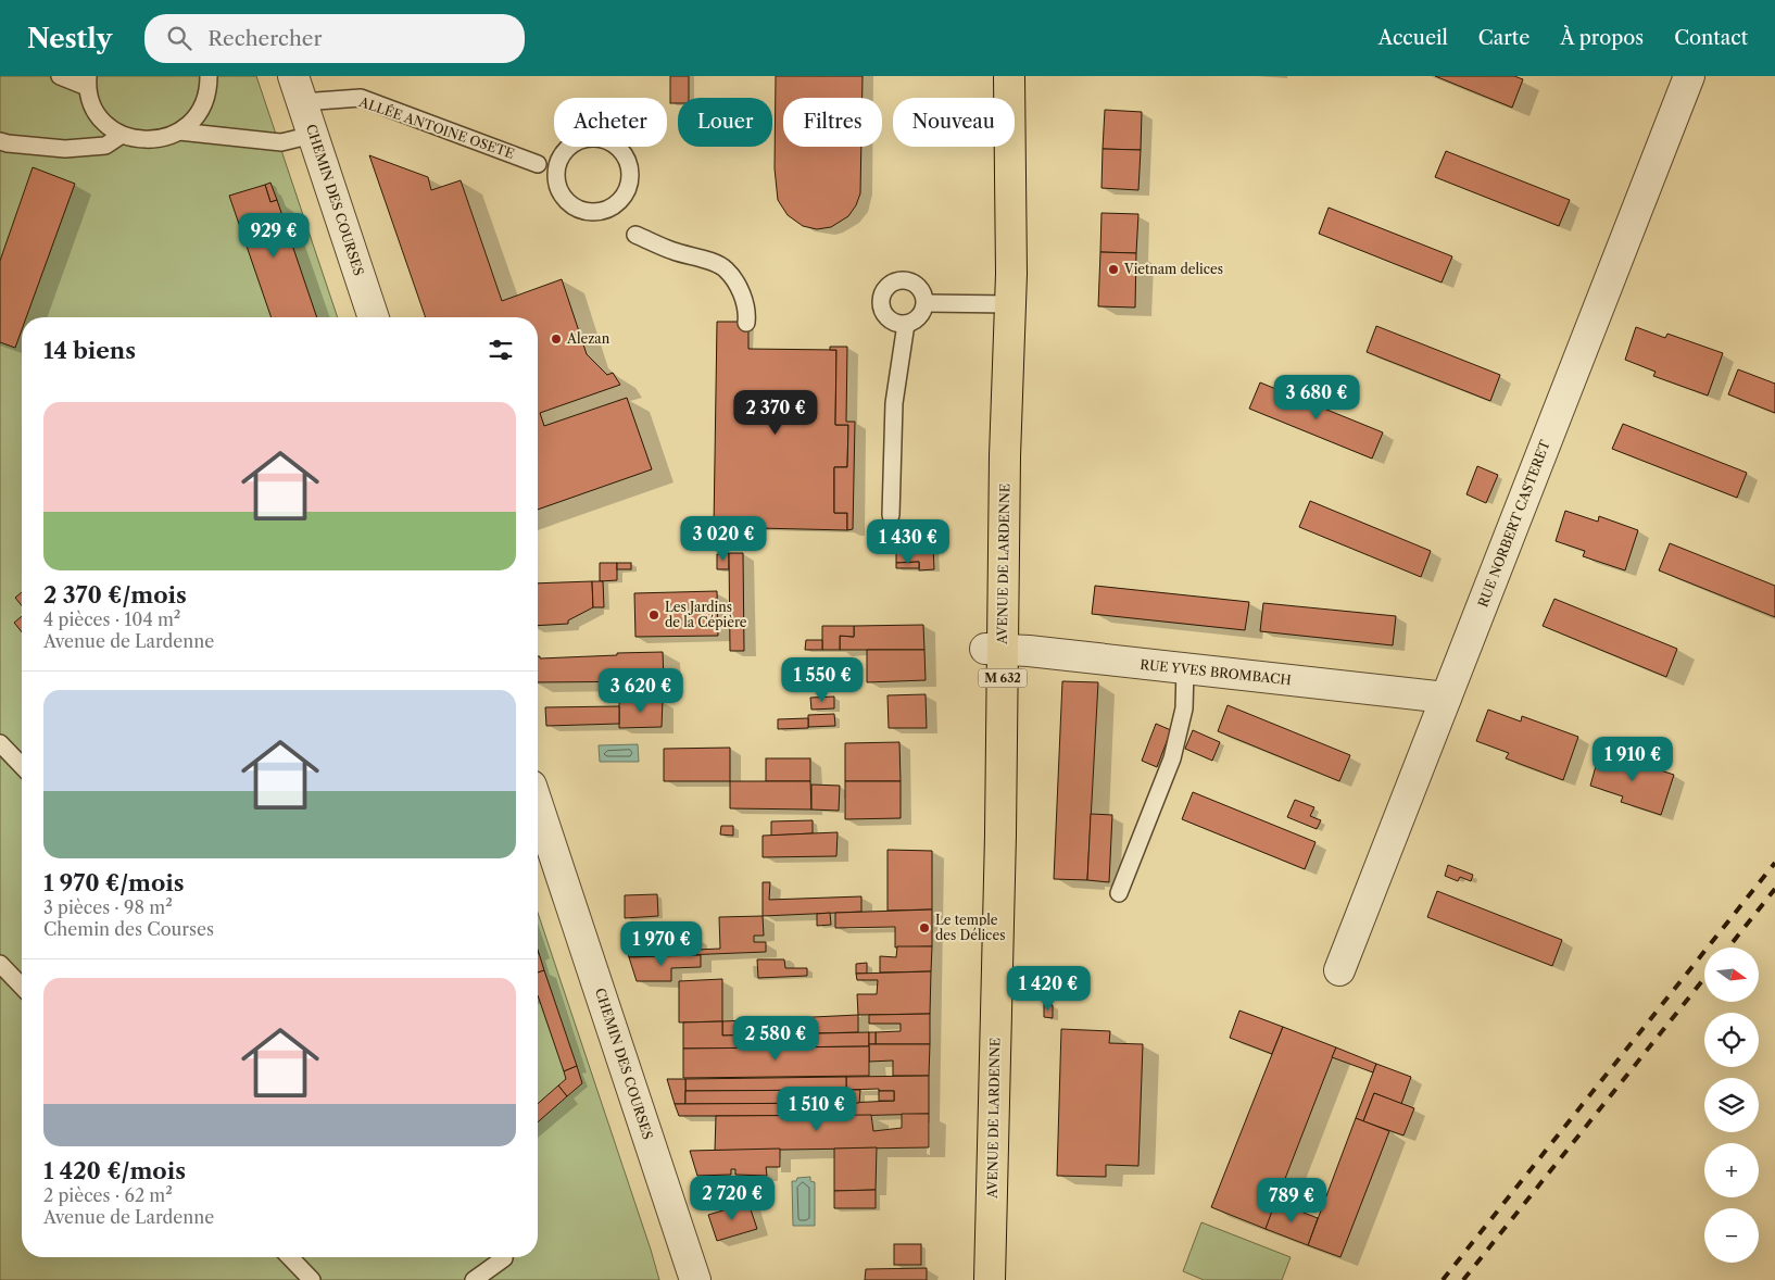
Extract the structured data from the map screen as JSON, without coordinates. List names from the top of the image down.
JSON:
{
  "streets": {
    "main road": ["AVENUE DE LARDENNE", "M 632"],
    "street": ["CHEMIN DES COURSES", "RUE NORBERT CASTERET", "RUE YVES BROMBACH"],
    "lane": ["ALLÉE ANTOINE OSETE"]
  },
  "crossings": [
    ["ALLÉE ANTOINE OSETE", "CHEMIN DES COURSES"],
    ["RUE NORBERT CASTERET", "RUE YVES BROMBACH"],
    ["AVENUE DE LARDENNE", "RUE YVES BROMBACH"]
  ],
  "places": [
    "Vietnam delices",
    "Alezan",
    "Les Jardins de la Cépière",
    "Le temple des Délices"
  ],
  "north": "right",
  "page": {
    "header": "Nestly",
    "search": "Rechercher",
    "nav": [
      "Accueil",
      "Carte",
      "À propos",
      "Contact"
    ],
    "chip": [
      "Acheter",
      "Louer",
      "Filtres",
      "Nouveau"
    ],
    "price": [
      "929 €",
      "3 680 €",
      "2 370 €",
      "3 020 €",
      "1 430 €",
      "1 550 €",
      "3 620 €",
      "1 910 €",
      "1 970 €",
      "1 420 €",
      "2 580 €",
      "1 510 €",
      "2 720 €",
      "789 €"
    ],
    "heading": "14 biens",
    "list": [
      {
        "name": "2 370 €/mois",
        "note": "4 pièces · 104 m² · Avenue de Lardenne"
      },
      {
        "name": "1 970 €/mois",
        "note": "3 pièces · 98 m² · Chemin des Courses"
      },
      {
        "name": "1 420 €/mois",
        "note": "2 pièces · 62 m² · Avenue de Lardenne"
      }
    ],
    "map_buttons": ["+", "−"]
  }
}
